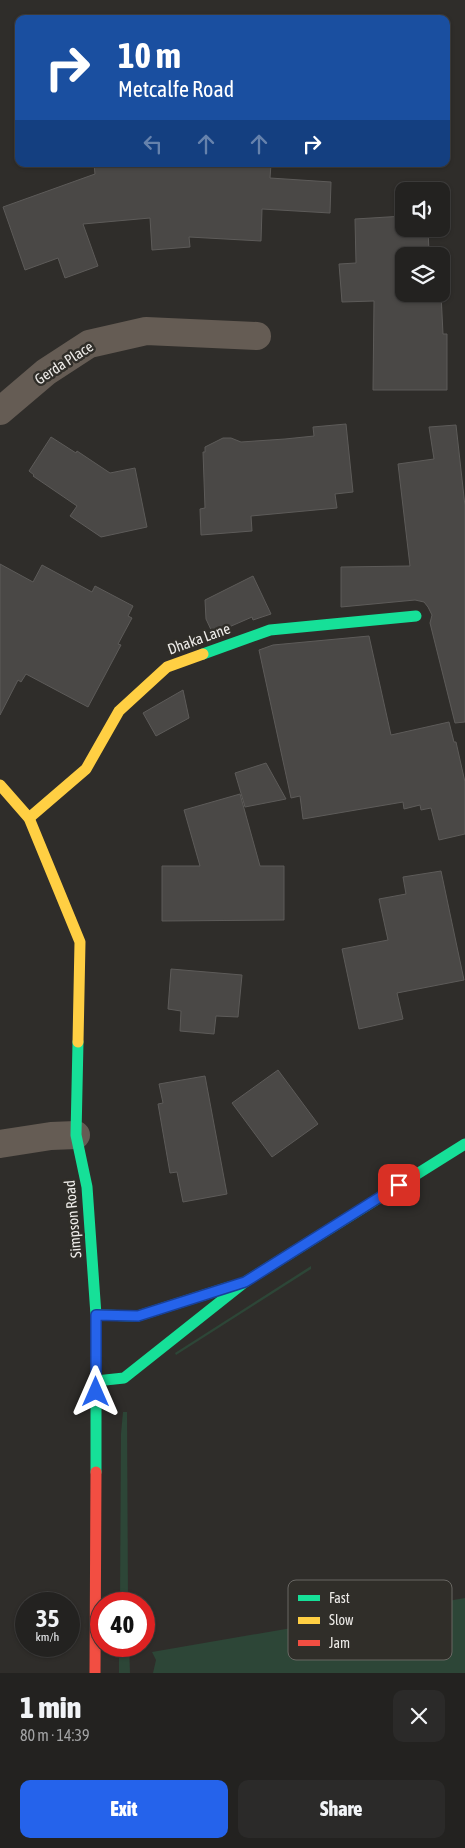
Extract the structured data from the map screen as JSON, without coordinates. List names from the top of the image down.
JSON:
{
  "streets": {
    "street": ["Gerda Place", "Dhaka Lane", "Simpson Road"]
  },
  "crossings": [
    ["Dhaka Lane", "Simpson Road"]
  ],
  "legend": ["Fast", "Slow", "Jam"],
  "page": {
    "turn": ["10 m", "Metcalfe Road"],
    "speed": "35 km/h",
    "limit": "40",
    "heading": ["1 min", "80 m · 14:39"],
    "buttons": ["Exit", "Share"]
  }
}
